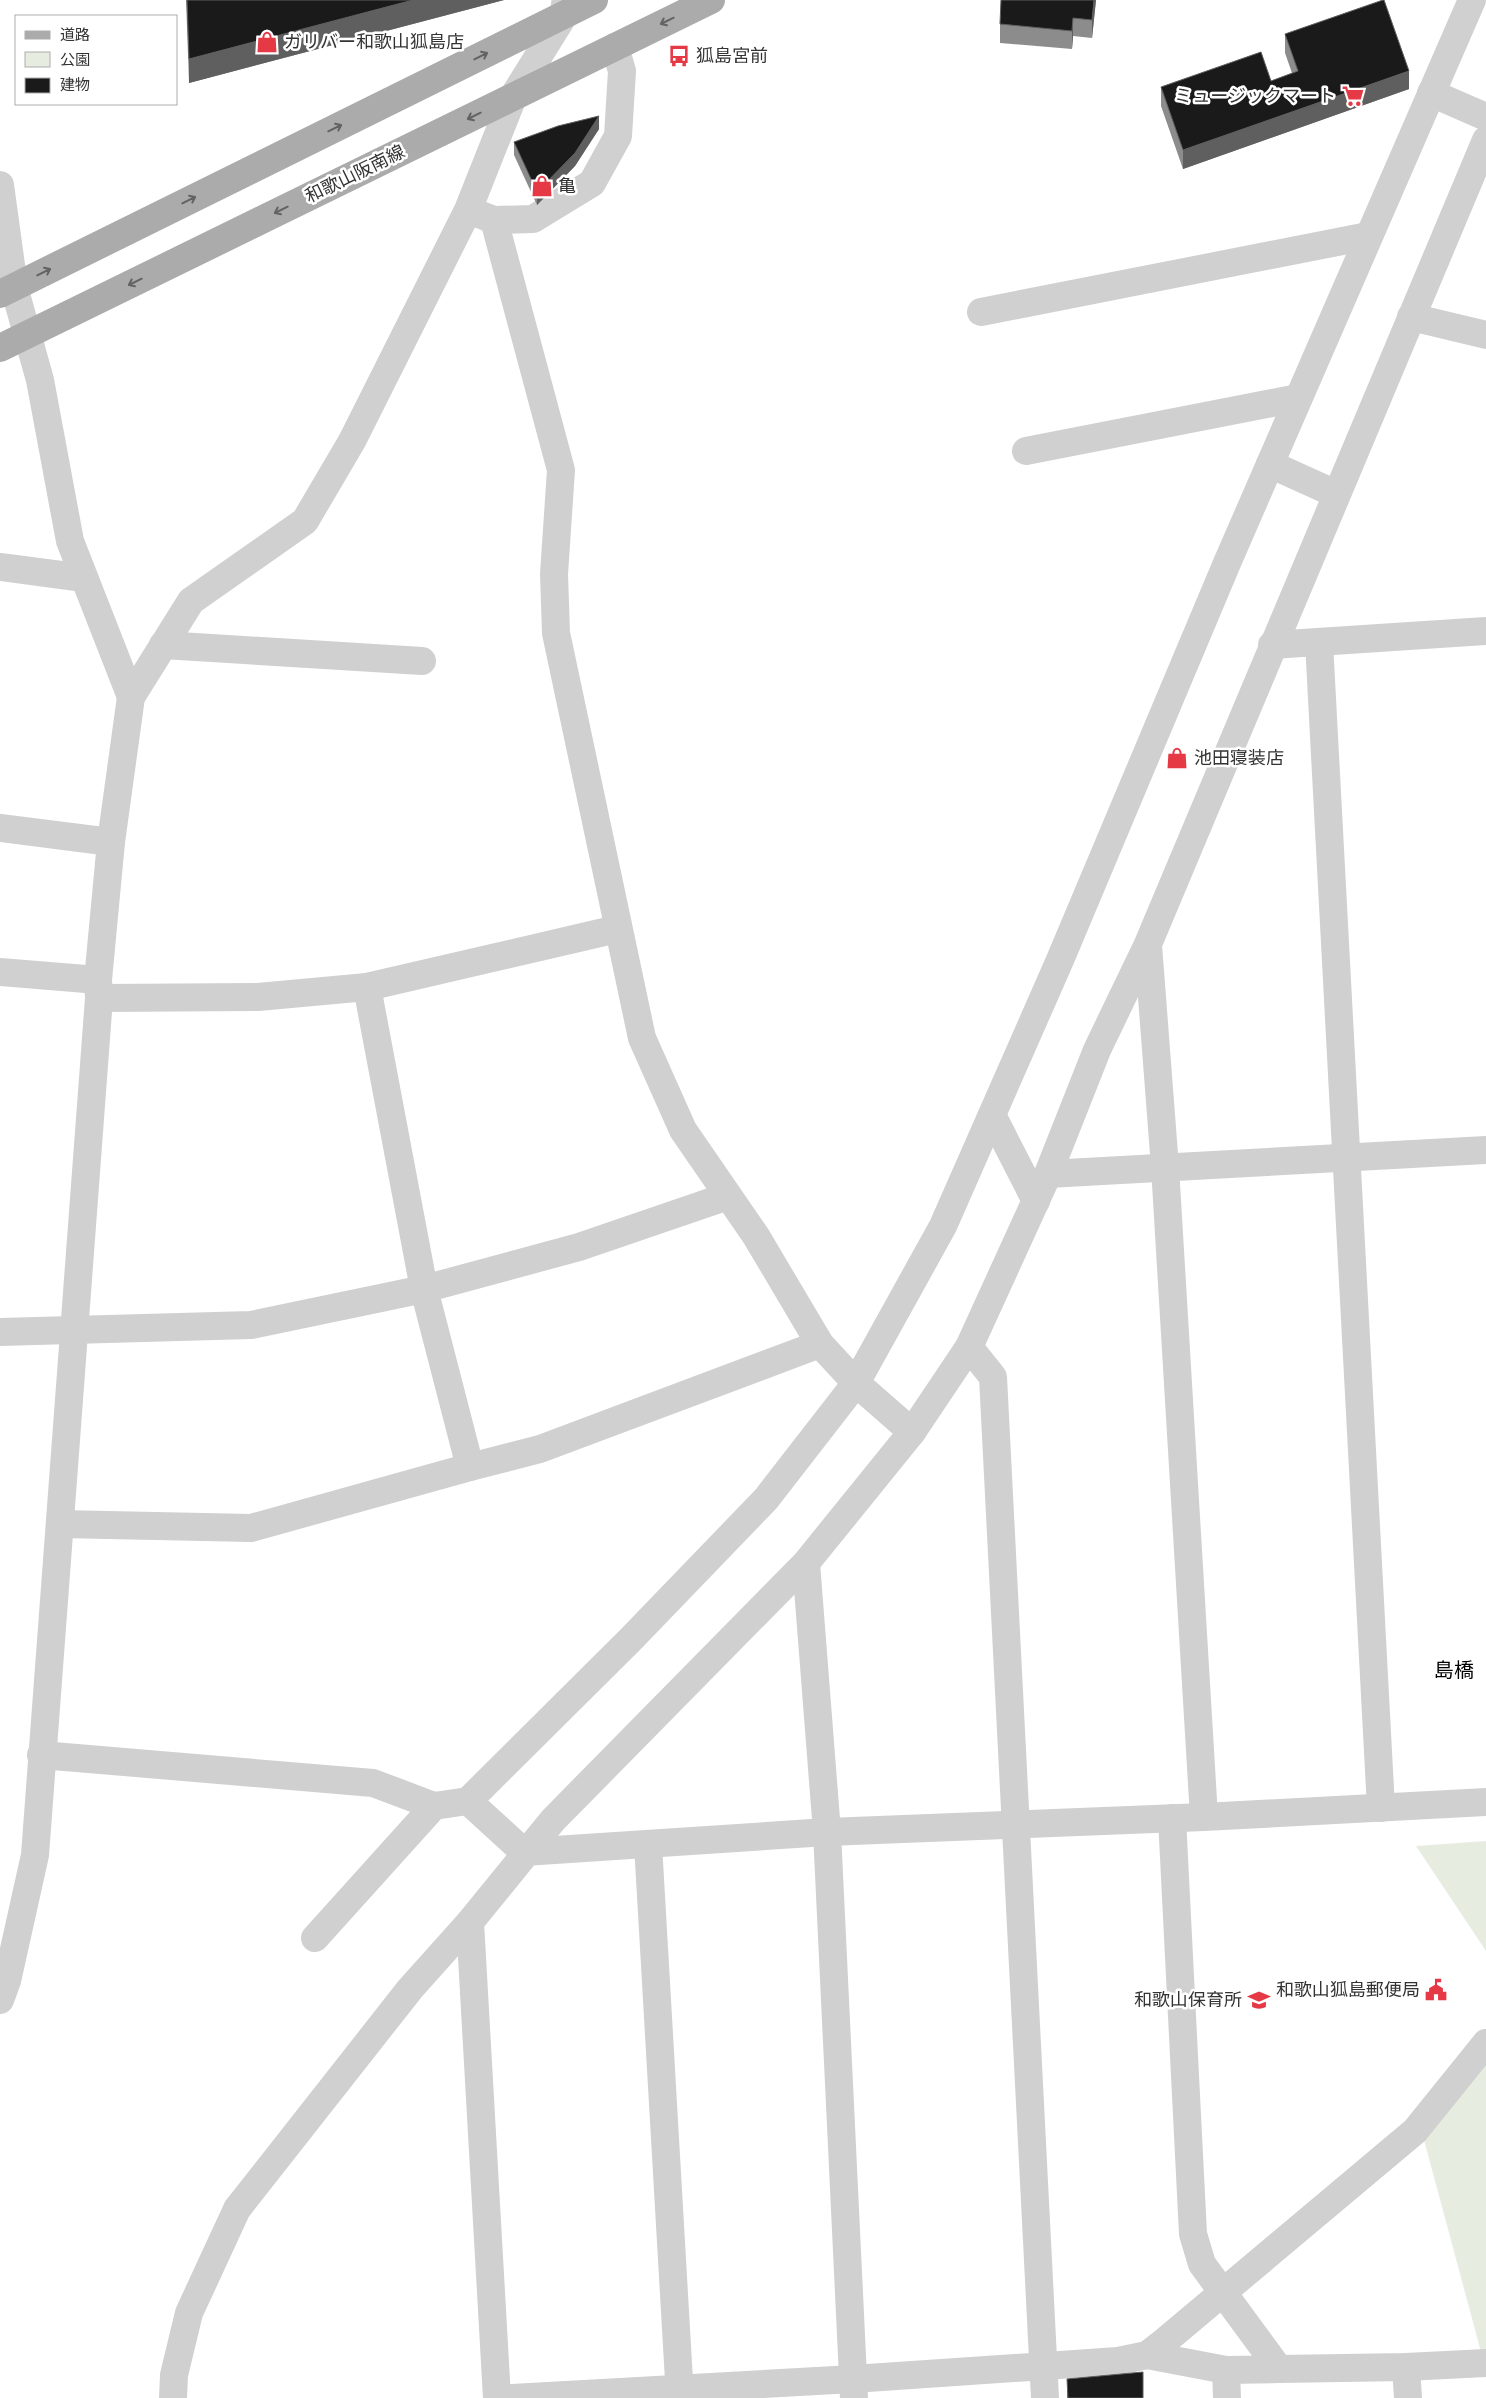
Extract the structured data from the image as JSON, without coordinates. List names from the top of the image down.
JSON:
{
  "streets": {
    "main road": ["和歌山阪南線"]
  },
  "districts": ["島橋"],
  "places": {
    "shop": ["ガリバー和歌山狐島店", "亀", "池田寝装店"],
    "bus stop": ["狐島宮前"],
    "supermarket": ["ミュージックマート"],
    "public building": ["和歌山狐島郵便局"],
    "school or university": ["和歌山保育所"]
  },
  "legend": ["道路", "公園", "建物"]
}
